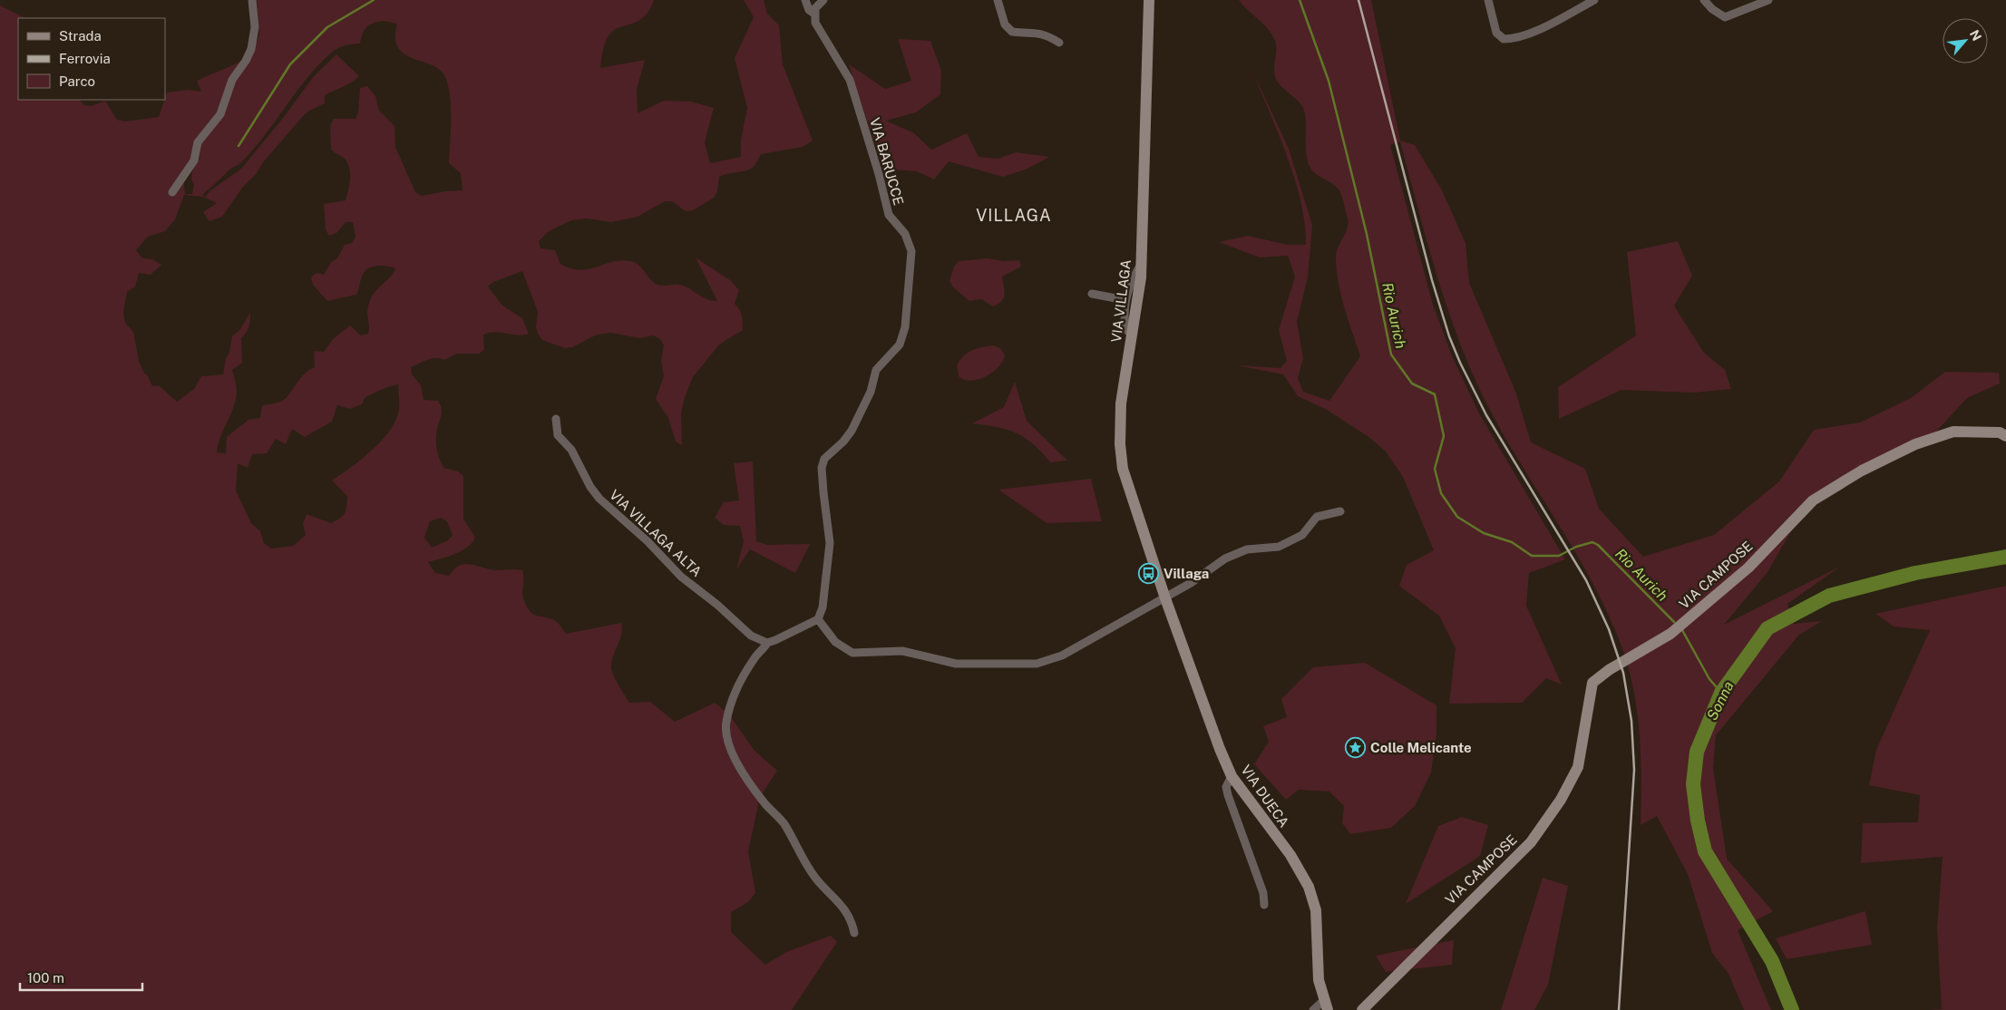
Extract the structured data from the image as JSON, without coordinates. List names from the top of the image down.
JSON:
{
  "streets": {
    "street": [
      "VIA BARUCCE",
      "VIA VILLAGA",
      "VIA VILLAGA ALTA",
      "VIA CAMPOSE",
      "VIA DUECA"
    ]
  },
  "crossings": [
    ["VIA VILLAGA", "VIA DUECA"]
  ],
  "districts": ["VILLAGA"],
  "water": ["Rio Aurich", "Sonna"],
  "places": {
    "bus stop": ["Villaga"],
    "place": ["Colle Melicante"]
  },
  "legend": ["Strada", "Ferrovia", "Parco"],
  "scale_bar": "100 m",
  "north": "top right"
}
